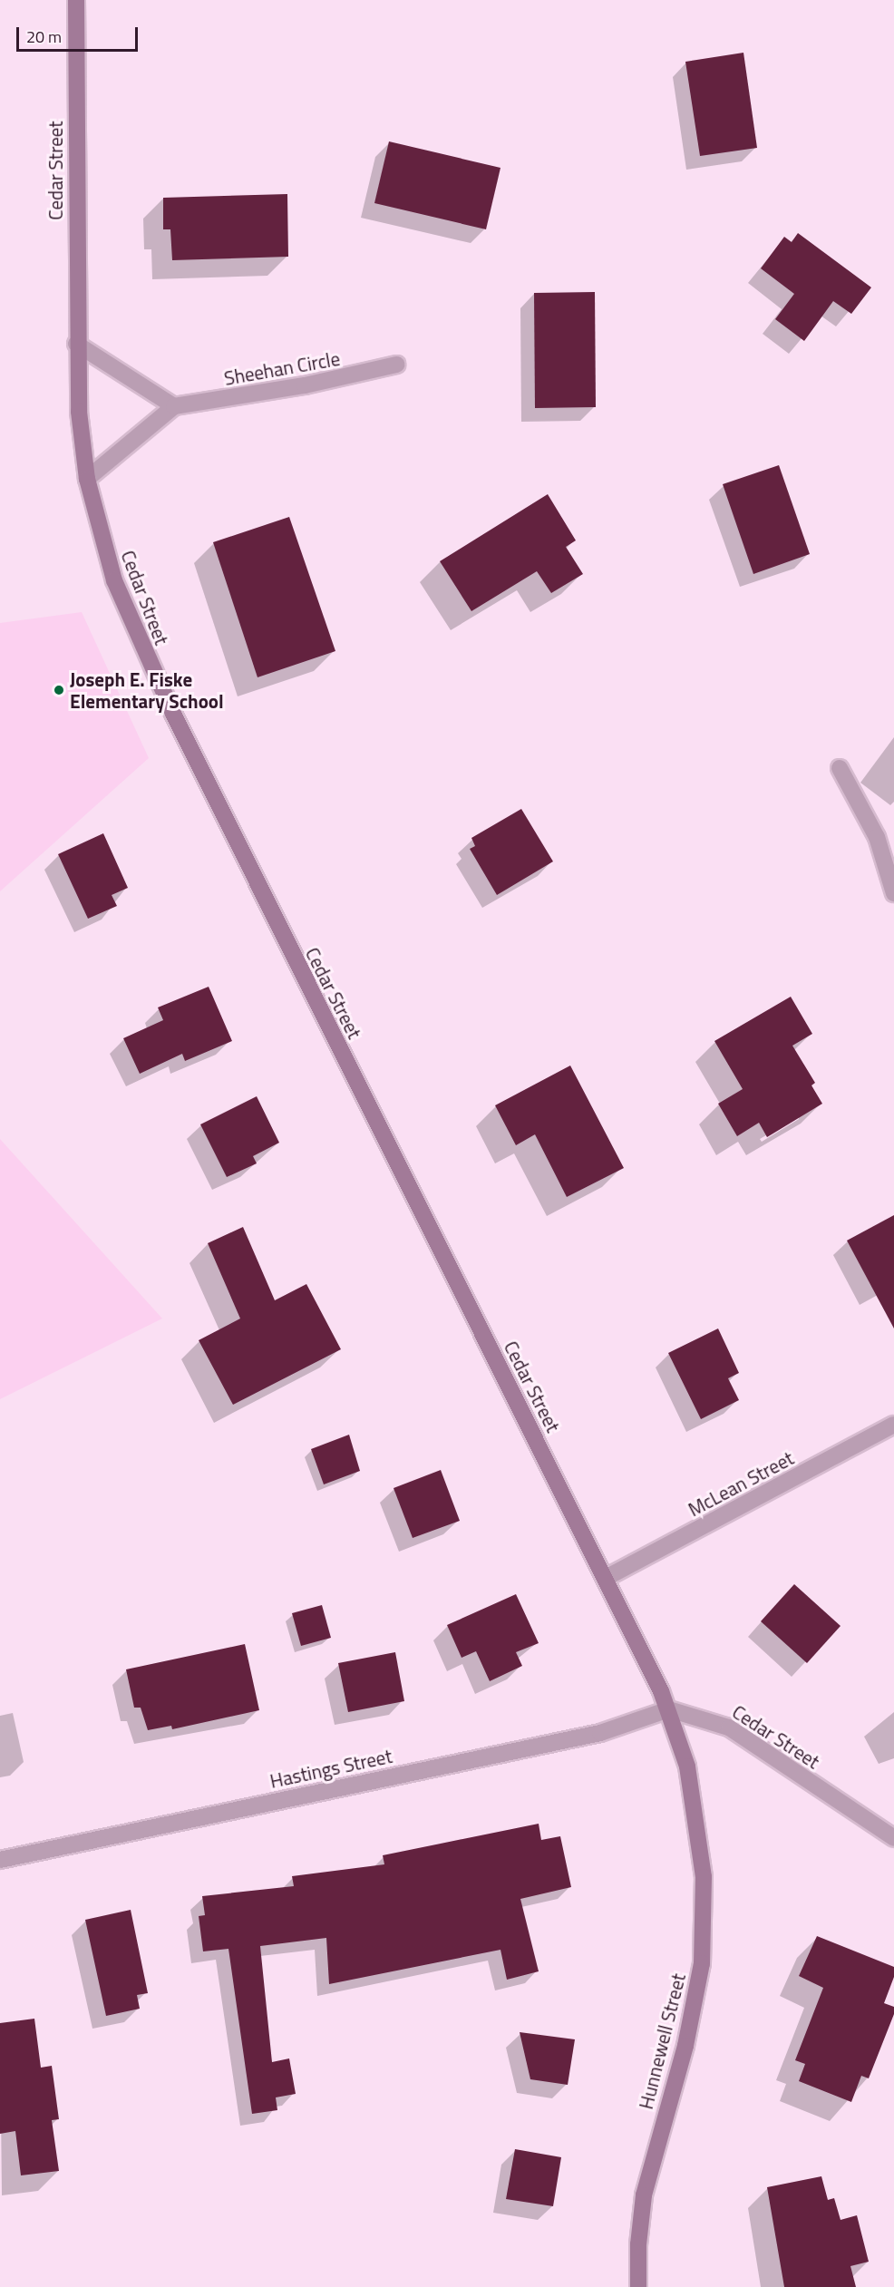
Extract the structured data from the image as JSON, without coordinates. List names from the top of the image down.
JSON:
{
  "streets": {
    "main road": ["Cedar Street", "Hunnewell Street"],
    "street": ["Sheehan Circle", "McLean Street", "Hastings Street"]
  },
  "crossings": [
    ["Cedar Street", "McLean Street"],
    ["Cedar Street", "Hastings Street"],
    ["Cedar Street", "Hunnewell Street"],
    ["Hastings Street", "Hunnewell Street"]
  ],
  "places": ["Joseph E. Fiske Elementary School"],
  "scale_bar": "20 m"
}
